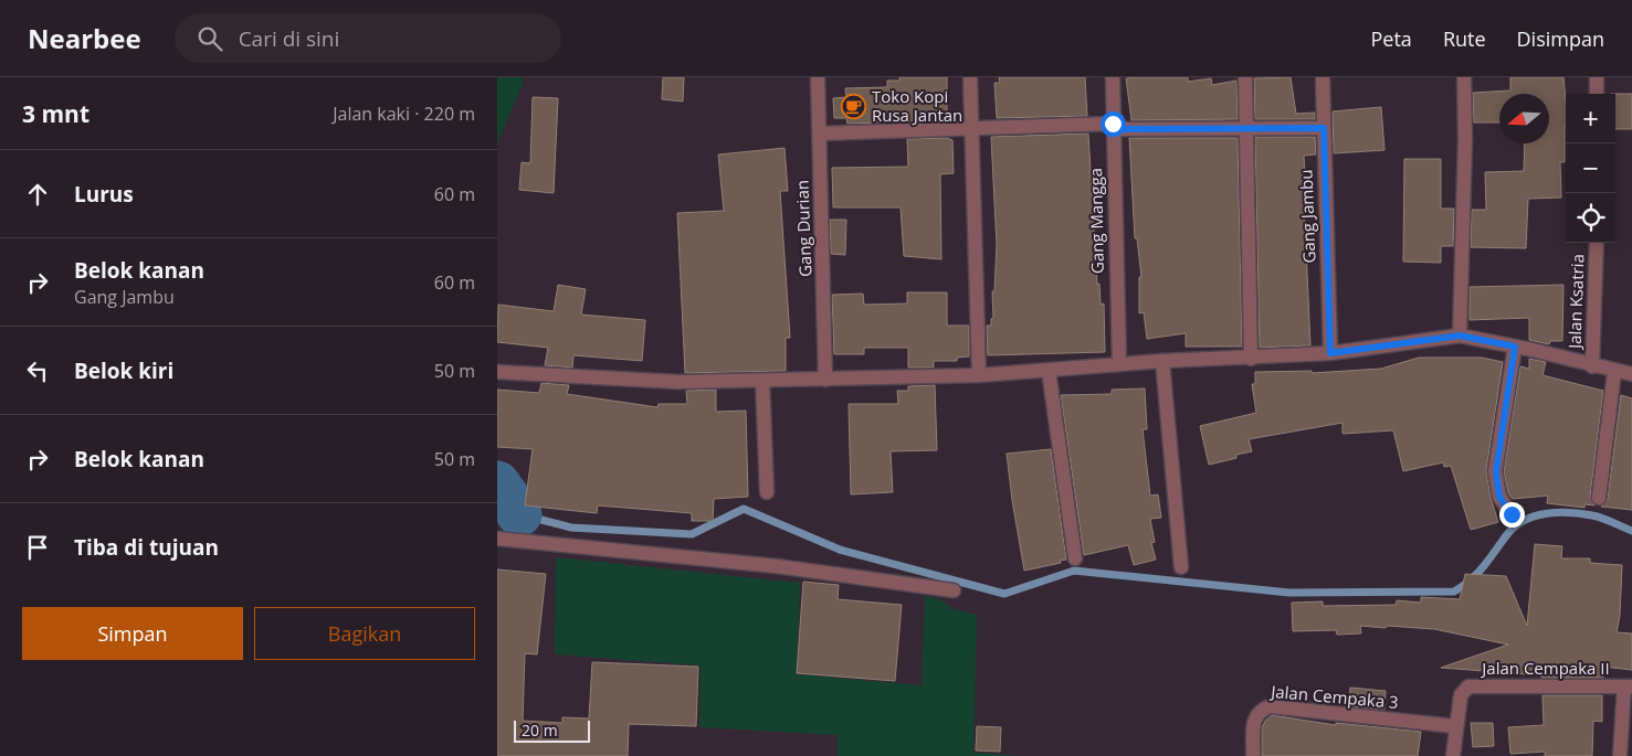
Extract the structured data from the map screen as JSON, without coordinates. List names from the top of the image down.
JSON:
{
  "streets": {
    "street": [
      "Gang Jambu",
      "Gang Mangga",
      "Gang Durian",
      "Jalan Ksatria",
      "Jalan Cempaka II",
      "Jalan Cempaka 3"
    ]
  },
  "crossings": [
    ["Jalan Cempaka II", "Jalan Cempaka 3"]
  ],
  "places": {
    "cafe": ["Toko Kopi Rusa Jantan"]
  },
  "scale_bar": "20 m",
  "north": "left",
  "page": {
    "header": "Nearbee",
    "search": "Cari di sini",
    "nav": ["Peta", "Rute", "Disimpan"],
    "heading": ["3 mnt", "Jalan kaki · 220 m"],
    "map_buttons": ["+", "−"],
    "list": [
      ["Lurus", "60 m"],
      ["Belok kanan", "Gang Jambu", "60 m"],
      ["Belok kiri", "50 m"],
      ["Belok kanan", "50 m"],
      "Tiba di tujuan"
    ],
    "buttons": ["Simpan", "Bagikan"],
    "scale": "20 m"
  }
}
